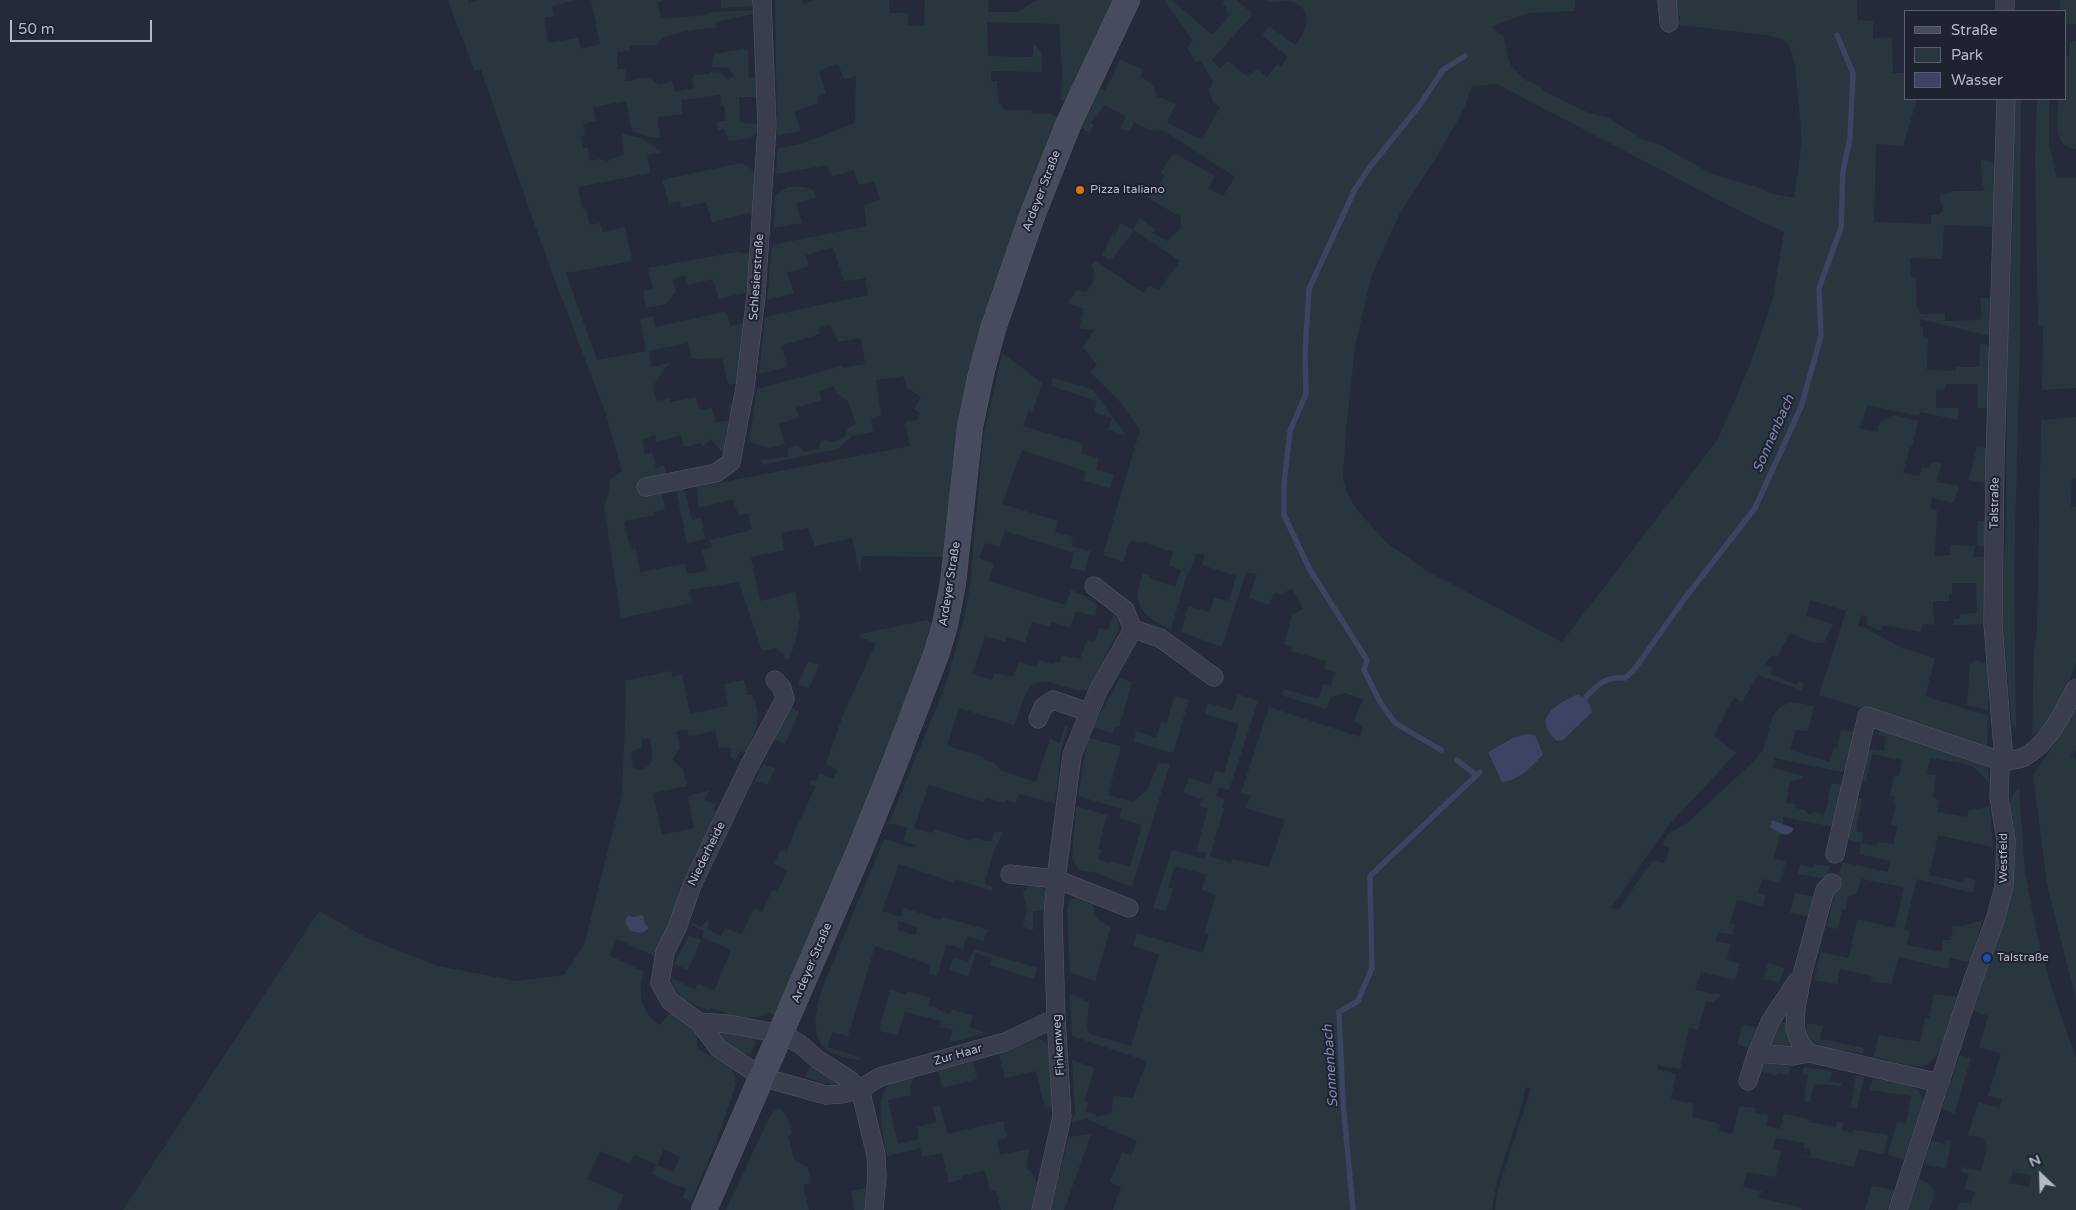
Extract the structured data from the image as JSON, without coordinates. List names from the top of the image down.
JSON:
{
  "streets": {
    "main road": ["Ardeyer Straße"],
    "street": [
      "Schlesierstraße",
      "Talstraße",
      "Niederheide",
      "Westfeld",
      "Finkenweg",
      "Zur Haar"
    ]
  },
  "crossings": [
    ["Ardeyer Straße", "Niederheide"],
    ["Ardeyer Straße", "Zur Haar"],
    ["Talstraße", "Westfeld"],
    ["Niederheide", "Zur Haar"],
    ["Finkenweg", "Zur Haar"]
  ],
  "water": ["Sonnenbach"],
  "places": ["Pizza Italiano", "Talstraße"],
  "legend": ["Straße", "Park", "Wasser"],
  "scale_bar": "50 m",
  "north": "top left"
}
